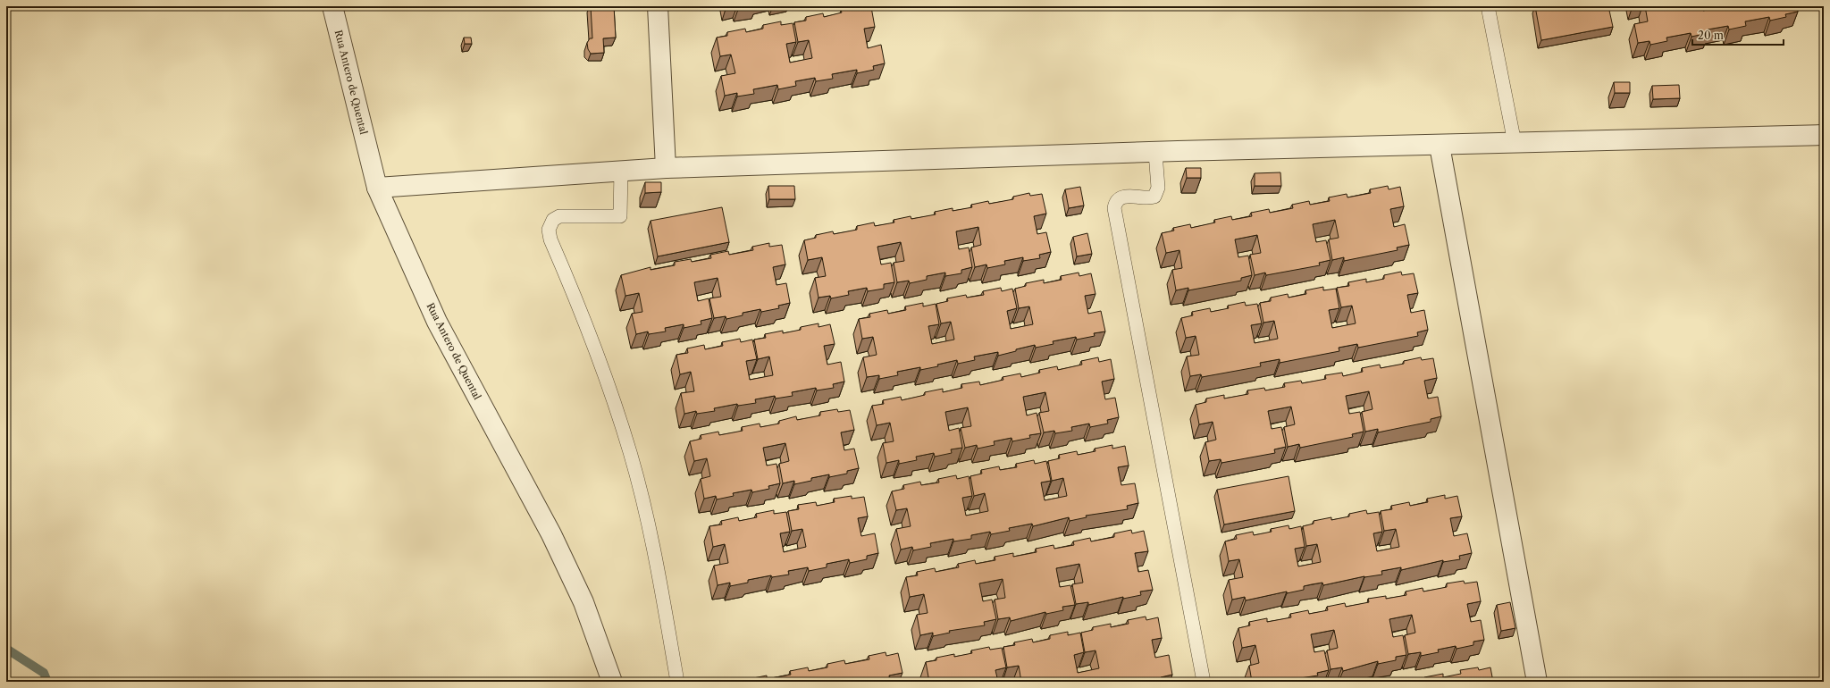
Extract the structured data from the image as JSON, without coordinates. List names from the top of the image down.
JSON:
{
  "streets": {
    "street": ["Rua Antero de Quental"]
  },
  "scale_bar": "20 m"
}
